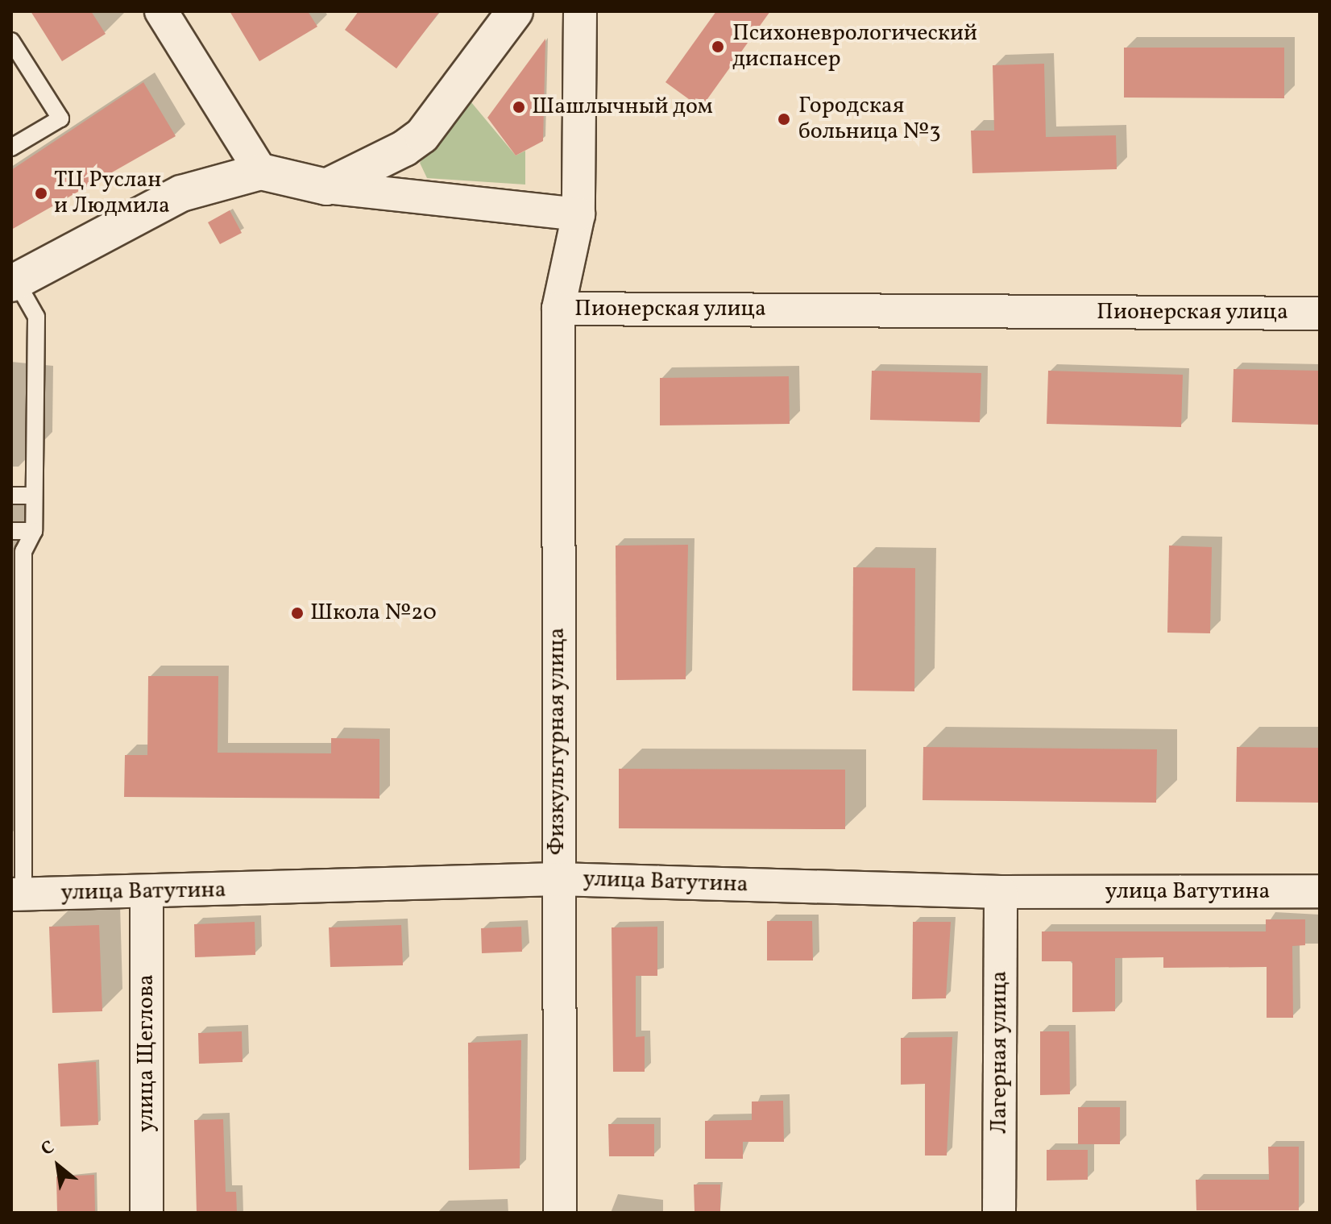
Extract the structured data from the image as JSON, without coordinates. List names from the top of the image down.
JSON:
{
  "streets": {
    "street": [
      "Пионерская улица",
      "Физкультурная улица",
      "улица Ватутина",
      "Лагерная улица",
      "улица Щеглова"
    ]
  },
  "crossings": [
    ["Пионерская улица", "Физкультурная улица"],
    ["Физкультурная улица", "улица Ватутина"],
    ["улица Ватутина", "Лагерная улица"],
    ["улица Ватутина", "улица Щеглова"]
  ],
  "places": [
    "Психоневрологический диспансер",
    "Шашлычный дом",
    "Городская больница №3",
    "ТЦ Руслан и Людмила",
    "Школа №20"
  ],
  "north": "top left"
}
